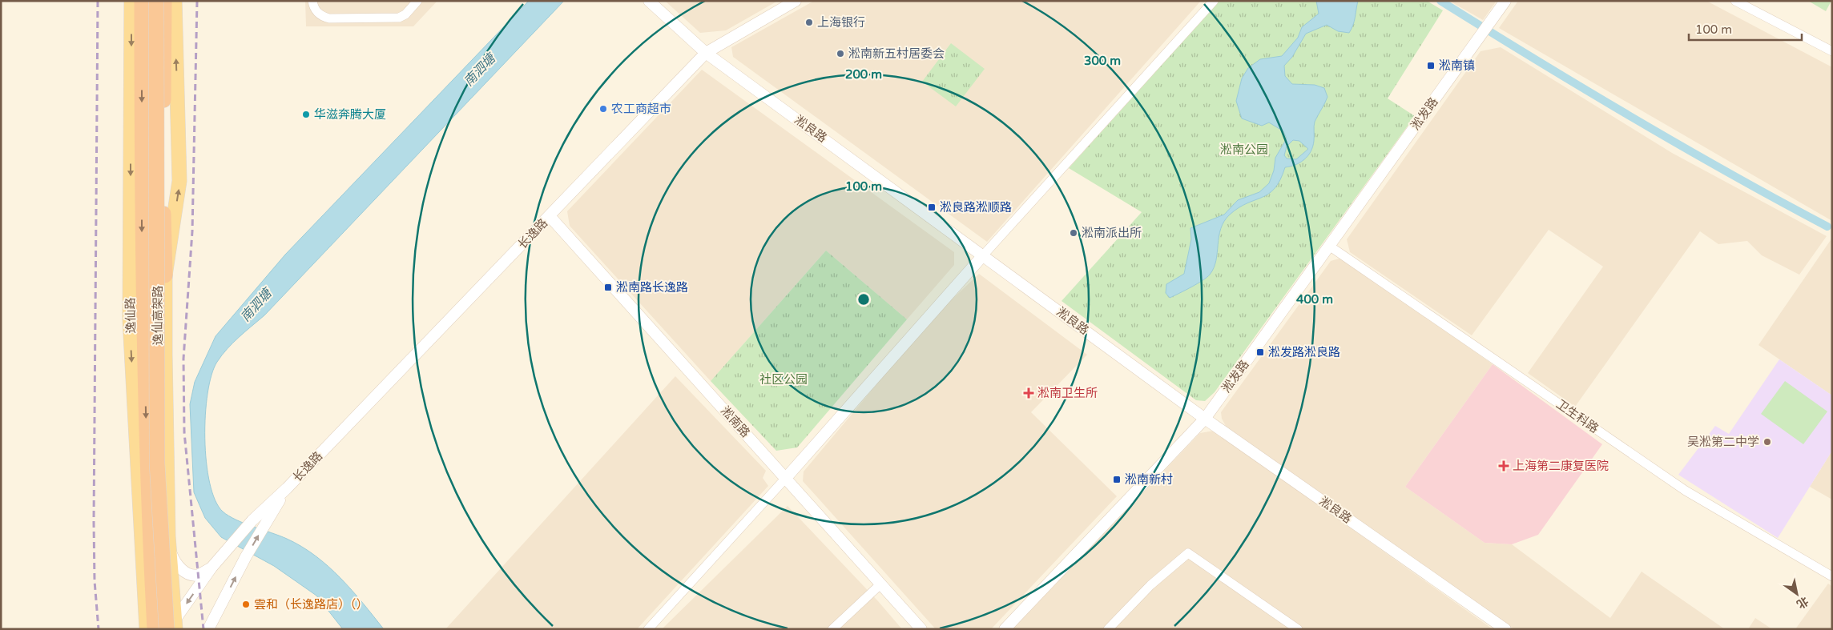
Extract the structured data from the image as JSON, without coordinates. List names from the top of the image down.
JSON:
{
  "streets": {
    "highway": ["逸仙高架路"],
    "main road": ["逸仙路"],
    "street": [
      "淞发路",
      "淞良路",
      "长逸路",
      "卫生科路",
      "淞南路"
    ]
  },
  "crossings": [
    ["淞发路", "淞良路"],
    ["淞发路", "卫生科路"],
    ["淞良路", "长逸路"],
    ["长逸路", "逸仙高架路"],
    ["长逸路", "淞南路"]
  ],
  "water": ["南泗塘"],
  "parks": ["淞南公园", "社区公园"],
  "places": {
    "other": [
      "上海银行",
      "淞南新五村居委会",
      "农工商超市",
      "华滋奔腾大厦",
      "淞南派出所",
      "吴淞第二中学",
      "雲和（长逸路店）（）"
    ],
    "transit": [
      "淞南镇",
      "淞良路淞顺路",
      "淞南路长逸路",
      "淞发路淞良路",
      "淞南新村"
    ],
    "health": ["淞南卫生所", "上海第二康复医院"]
  },
  "scale_bar": "100 m",
  "north": "bottom right",
  "rings": [
    "300 m",
    "200 m",
    "100 m",
    "400 m"
  ]
}
